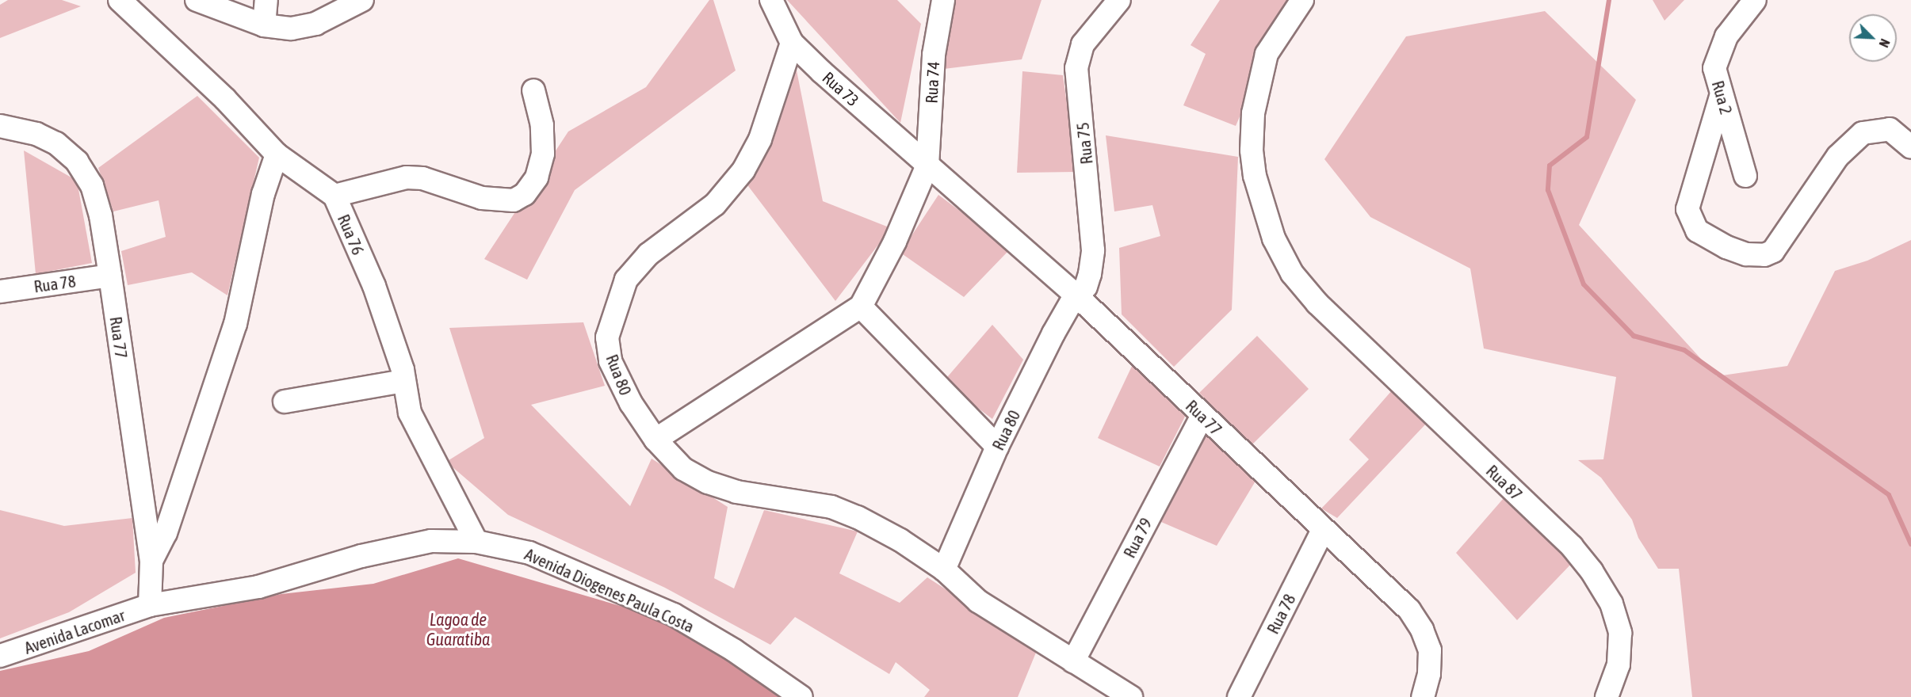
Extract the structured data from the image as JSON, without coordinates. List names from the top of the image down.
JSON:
{
  "streets": {
    "street": [
      "Rua 74",
      "Rua 73",
      "Rua 2",
      "Rua 75",
      "Rua 76",
      "Rua 78",
      "Rua 77",
      "Rua 80",
      "Rua 87",
      "Rua 79",
      "Avenida Diogenes Paula Costa",
      "Avenida Lacomar"
    ]
  },
  "crossings": [
    ["Rua 74", "Rua 73"],
    ["Rua 74", "Rua 77"],
    ["Rua 73", "Rua 77"],
    ["Rua 73", "Rua 80"],
    ["Rua 75", "Rua 77"],
    ["Rua 75", "Rua 80"],
    ["Rua 76", "Avenida Diogenes Paula Costa"],
    ["Rua 78", "Rua 77"],
    ["Rua 77", "Rua 80"],
    ["Rua 77", "Rua 79"],
    ["Rua 77", "Avenida Diogenes Paula Costa"],
    ["Rua 77", "Avenida Lacomar"],
    ["Rua 80", "Rua 79"],
    ["Avenida Diogenes Paula Costa", "Avenida Lacomar"]
  ],
  "water": ["Lagoa de Guaratiba"],
  "north": "bottom right"
}
